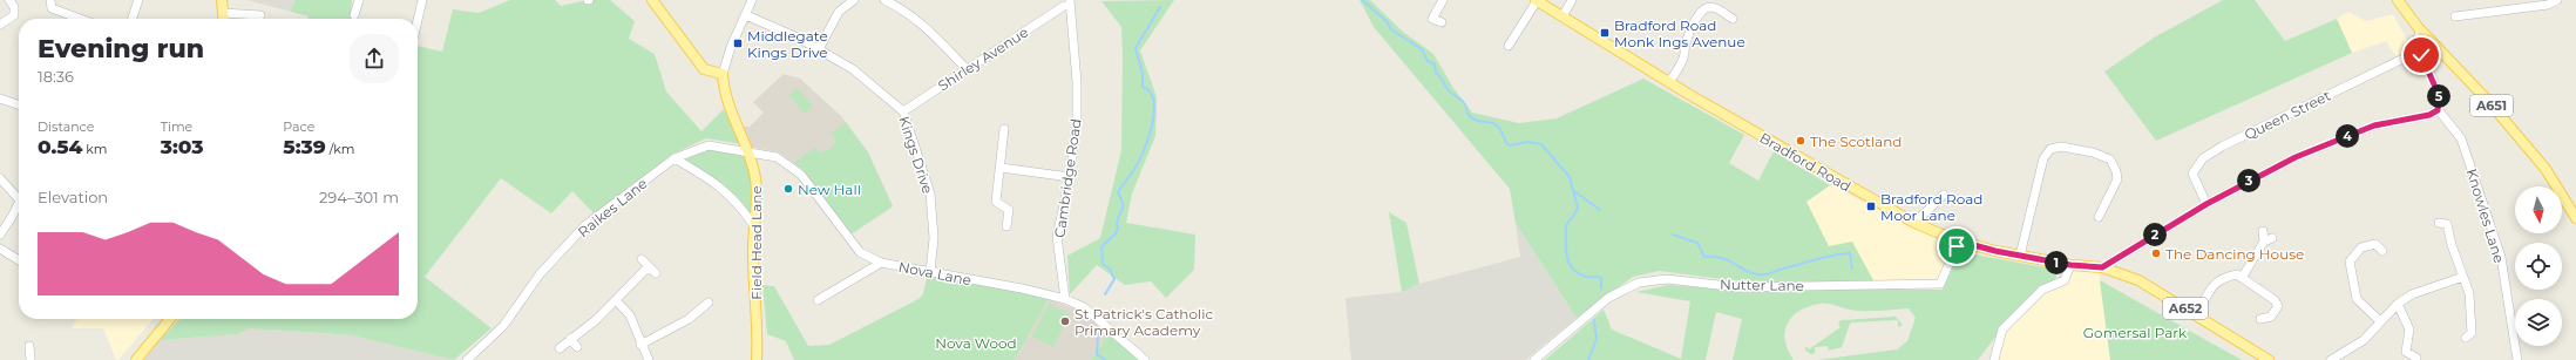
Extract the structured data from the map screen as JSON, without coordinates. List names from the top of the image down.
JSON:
{
  "streets": {
    "main road": [
      "A651",
      "Bradford Road",
      "Field Head Lane",
      "A652"
    ],
    "street": [
      "Shirley Avenue",
      "Queen Street",
      "Kings Drive",
      "Cambridge Road",
      "Raikes Lane",
      "Knowles Lane",
      "Nova Lane",
      "Nutter Lane"
    ]
  },
  "crossings": [
    ["Shirley Avenue", "Kings Drive"],
    ["Shirley Avenue", "Cambridge Road"],
    ["Kings Drive", "Nova Lane"],
    ["Bradford Road", "Nutter Lane"],
    ["Bradford Road", "A652"],
    ["Cambridge Road", "Nova Lane"],
    ["Raikes Lane", "Field Head Lane"],
    ["Raikes Lane", "Nova Lane"],
    ["Field Head Lane", "Nova Lane"]
  ],
  "parks": ["Gomersal Park", "Nova Wood"],
  "places": {
    "transit": ["Bradford Road Monk Ings Avenue", "Middlegate Kings Drive", "Bradford Road Moor Lane"],
    "other": [
      "The Scotland",
      "New Hall",
      "The Dancing House",
      "St Patrick's Catholic Primary Academy"
    ]
  },
  "north": "bottom",
  "page": {
    "heading": ["Evening run", "18:36"],
    "pins": [
      "5",
      "4",
      "3",
      "2",
      "1"
    ],
    "stats": [
      ["Distance", "0.54 km"],
      ["Time", "3:03"],
      ["Pace", "5:39 /km"]
    ],
    "chart": ["Elevation", "294–301 m"]
  }
}
